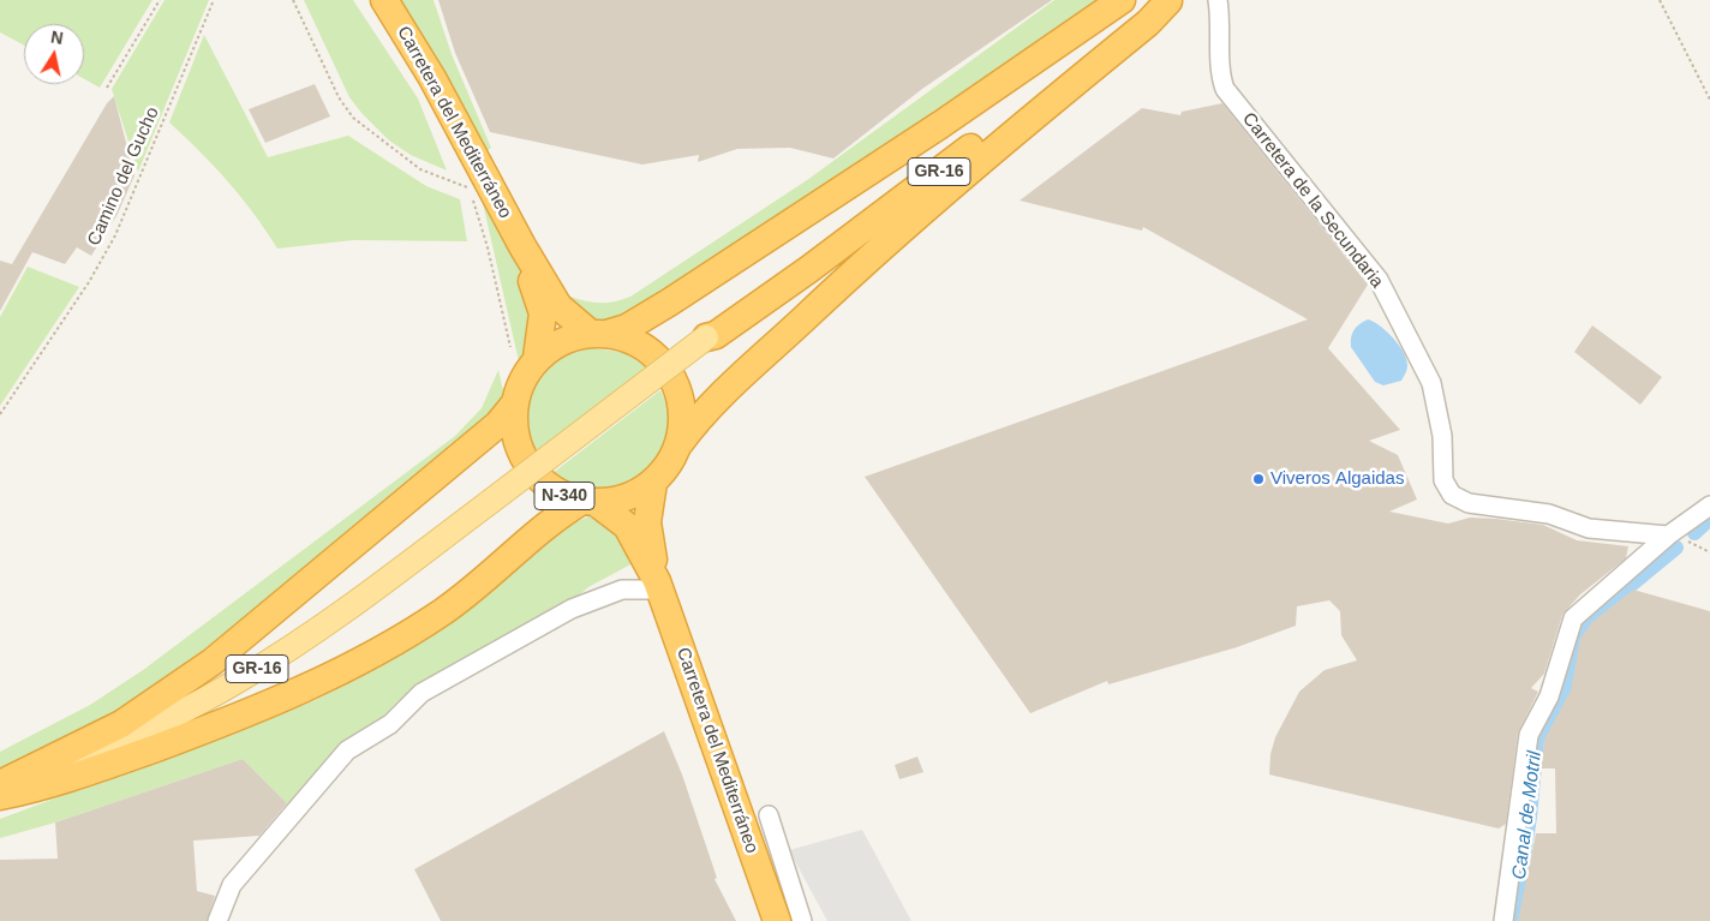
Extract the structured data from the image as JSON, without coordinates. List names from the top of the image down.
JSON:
{
  "streets": {
    "highway": ["Carretera del Mediterráneo", "GR-16", "N-340"],
    "street": ["Carretera de la Secundaria"],
    "path": ["Camino del Gucho"]
  },
  "crossings": [
    ["Carretera del Mediterráneo", "N-340"]
  ],
  "water": ["Canal de Motril"],
  "places": ["Viveros Algaidas"],
  "north": "top"
}
